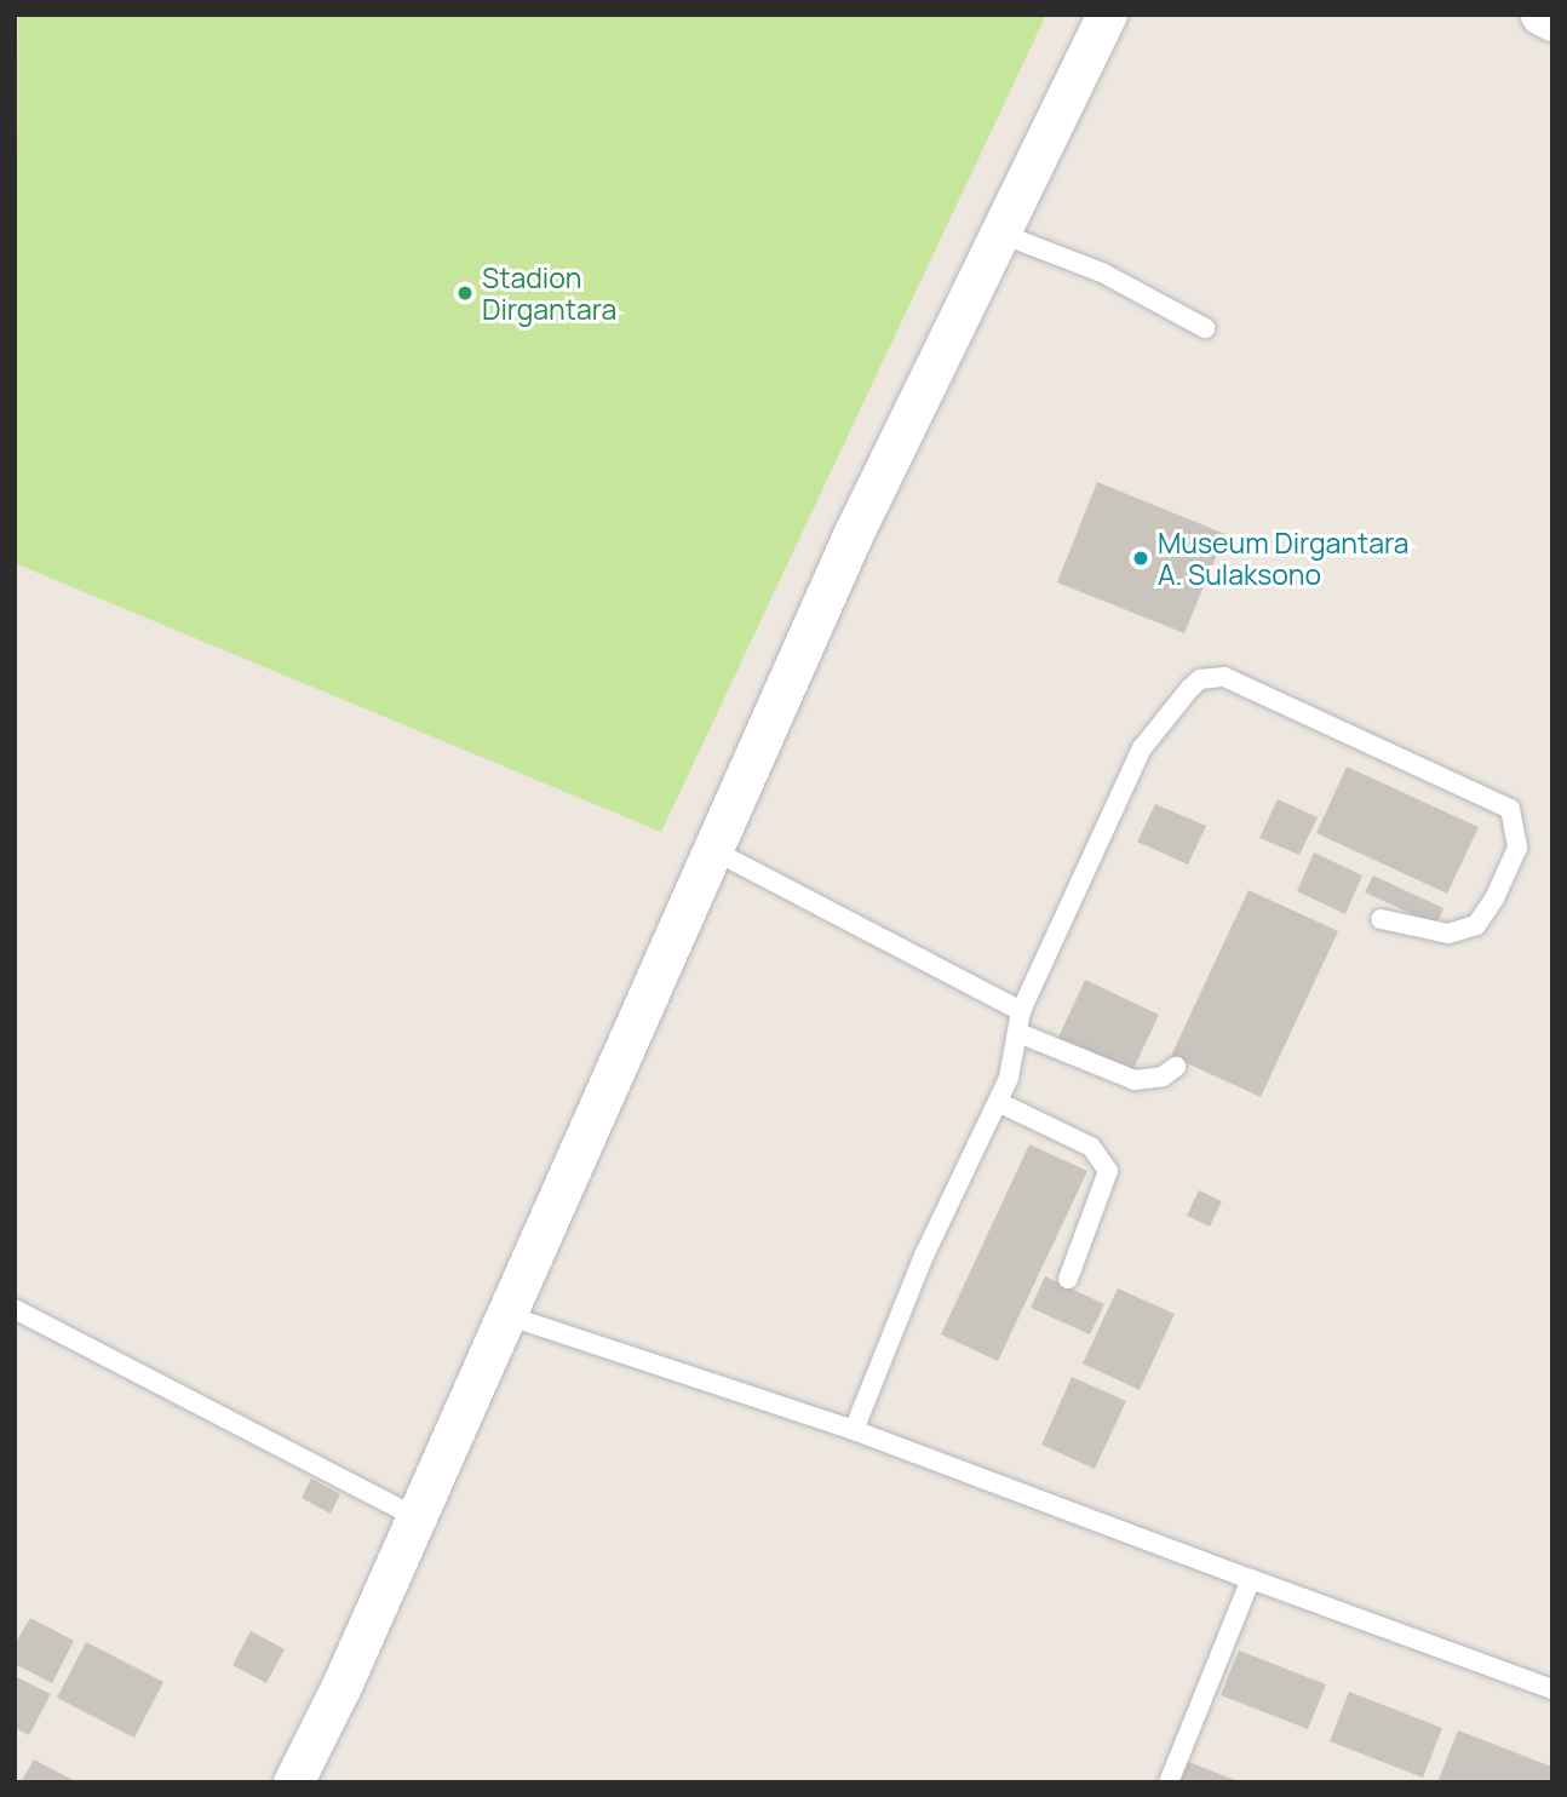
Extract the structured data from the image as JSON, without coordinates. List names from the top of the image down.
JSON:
{
  "places": ["Stadion Dirgantara", "Museum Dirgantara A. Sulaksono"]
}
